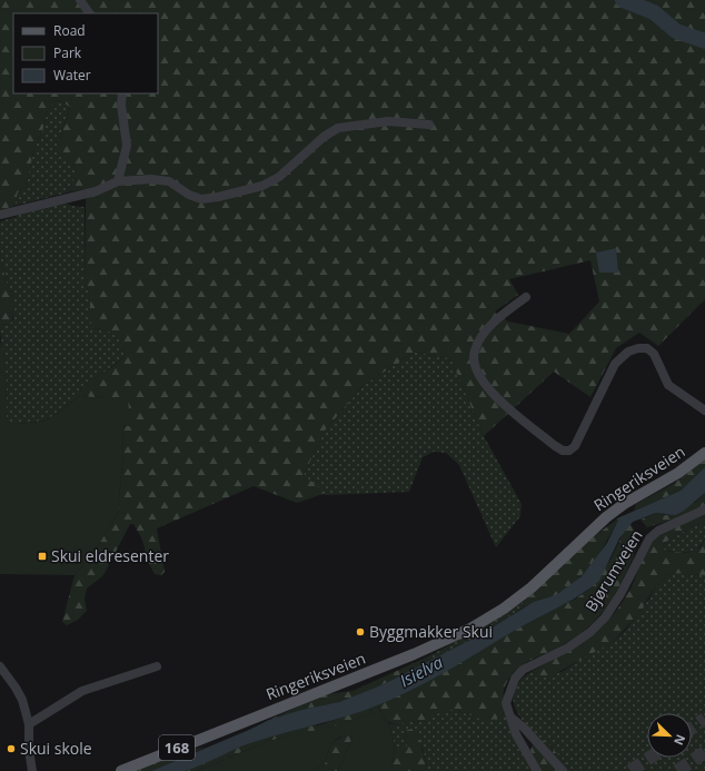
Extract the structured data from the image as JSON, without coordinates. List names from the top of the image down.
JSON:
{
  "streets": {
    "main road": ["Ringeriksveien", "168"],
    "street": ["Bjørumveien"]
  },
  "water": ["Isielva"],
  "places": {
    "transit": ["Skui eldresenter"],
    "other": ["Byggmakker Skui", "Skui skole"]
  },
  "legend": ["Road", "Park", "Water"],
  "north": "bottom right"
}
